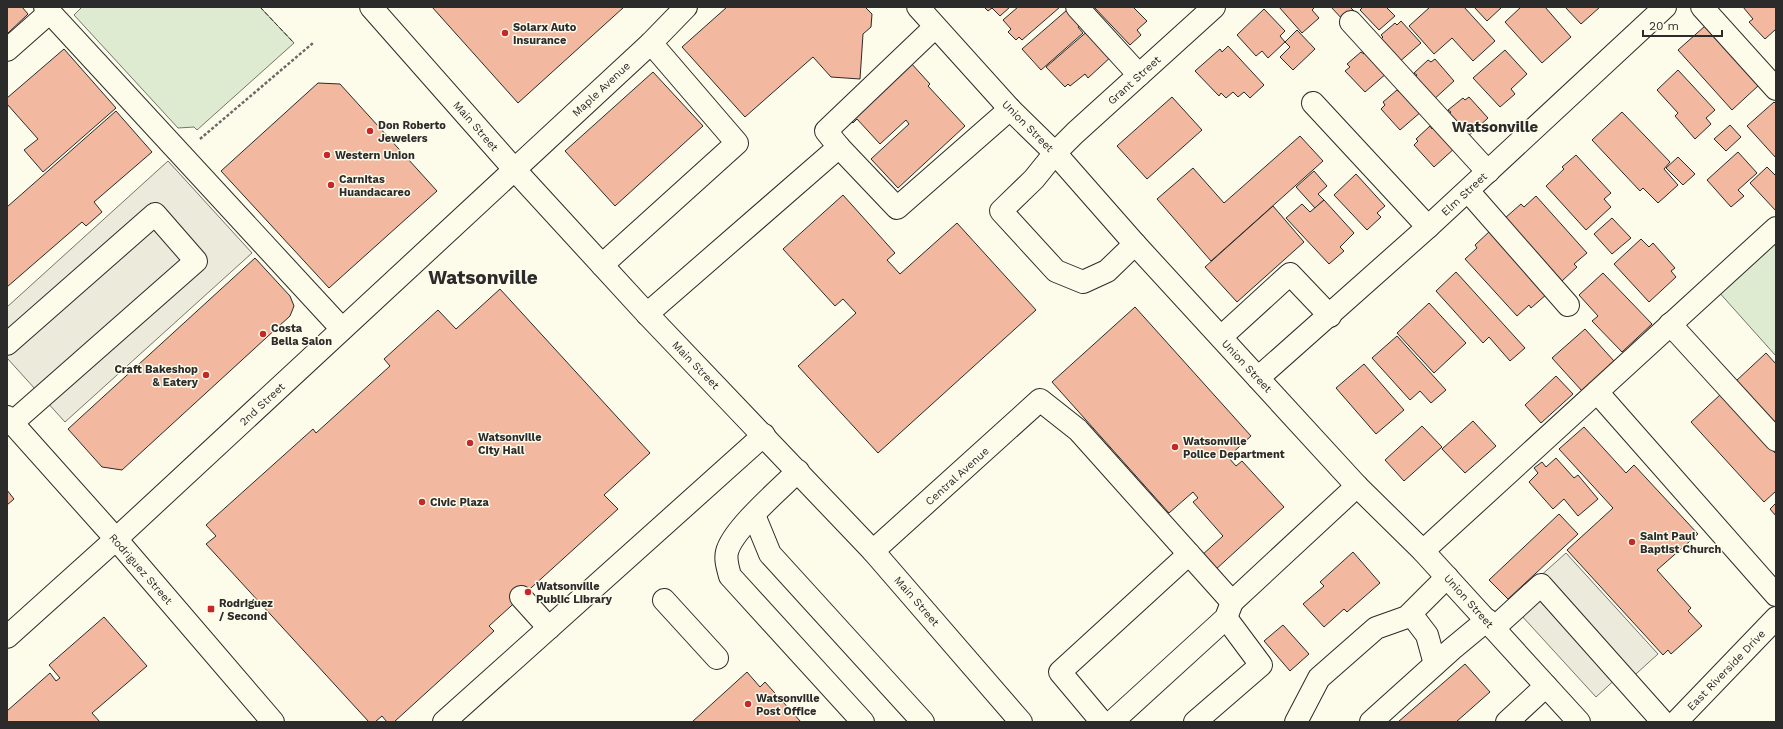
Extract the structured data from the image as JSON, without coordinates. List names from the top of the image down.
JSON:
{
  "streets": {
    "main road": [
      "Grant Street",
      "Maple Avenue",
      "Main Street",
      "Union Street",
      "Elm Street",
      "2nd Street",
      "Central Avenue",
      "Rodriguez Street",
      "East Riverside Drive"
    ]
  },
  "crossings": [
    ["Grant Street", "Union Street"],
    ["Maple Avenue", "Main Street"],
    ["Maple Avenue", "2nd Street"],
    ["Main Street", "2nd Street"],
    ["Main Street", "Central Avenue"],
    ["Union Street", "Elm Street"],
    ["2nd Street", "Rodriguez Street"]
  ],
  "districts": ["Watsonville", "Watsonville"],
  "places": {
    "other": [
      "Solarx Auto Insurance",
      "Don Roberto Jewelers",
      "Western Union",
      "Carnitas Huandacareo",
      "Costa Bella Salon",
      "Craft Bakeshop & Eatery",
      "Watsonville City Hall",
      "Watsonville Police Department",
      "Civic Plaza",
      "Saint Paul Baptist Church",
      "Watsonville Public Library",
      "Watsonville Post Office"
    ],
    "transit": ["Rodriguez / Second"]
  },
  "scale_bar": "20 m"
}
